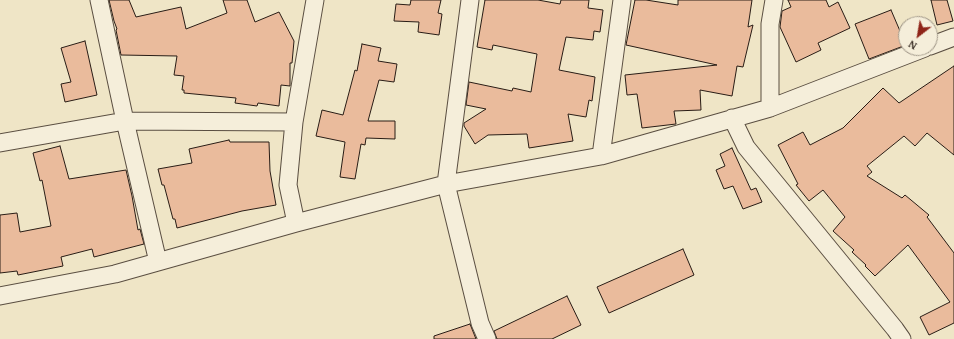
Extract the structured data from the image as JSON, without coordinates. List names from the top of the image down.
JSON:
{
  "north": "bottom left"
}
